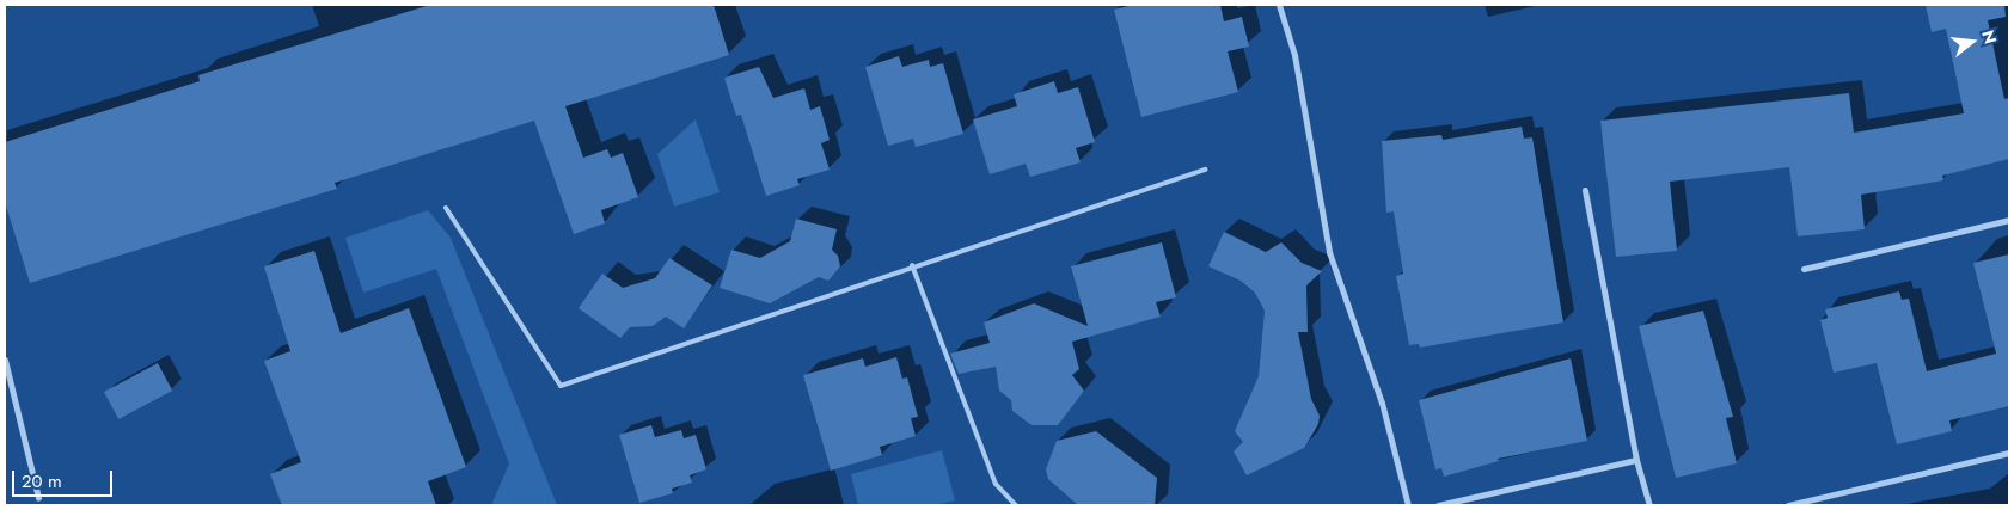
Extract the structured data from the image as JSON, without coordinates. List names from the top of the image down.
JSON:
{
  "scale_bar": "20 m",
  "north": "right"
}
